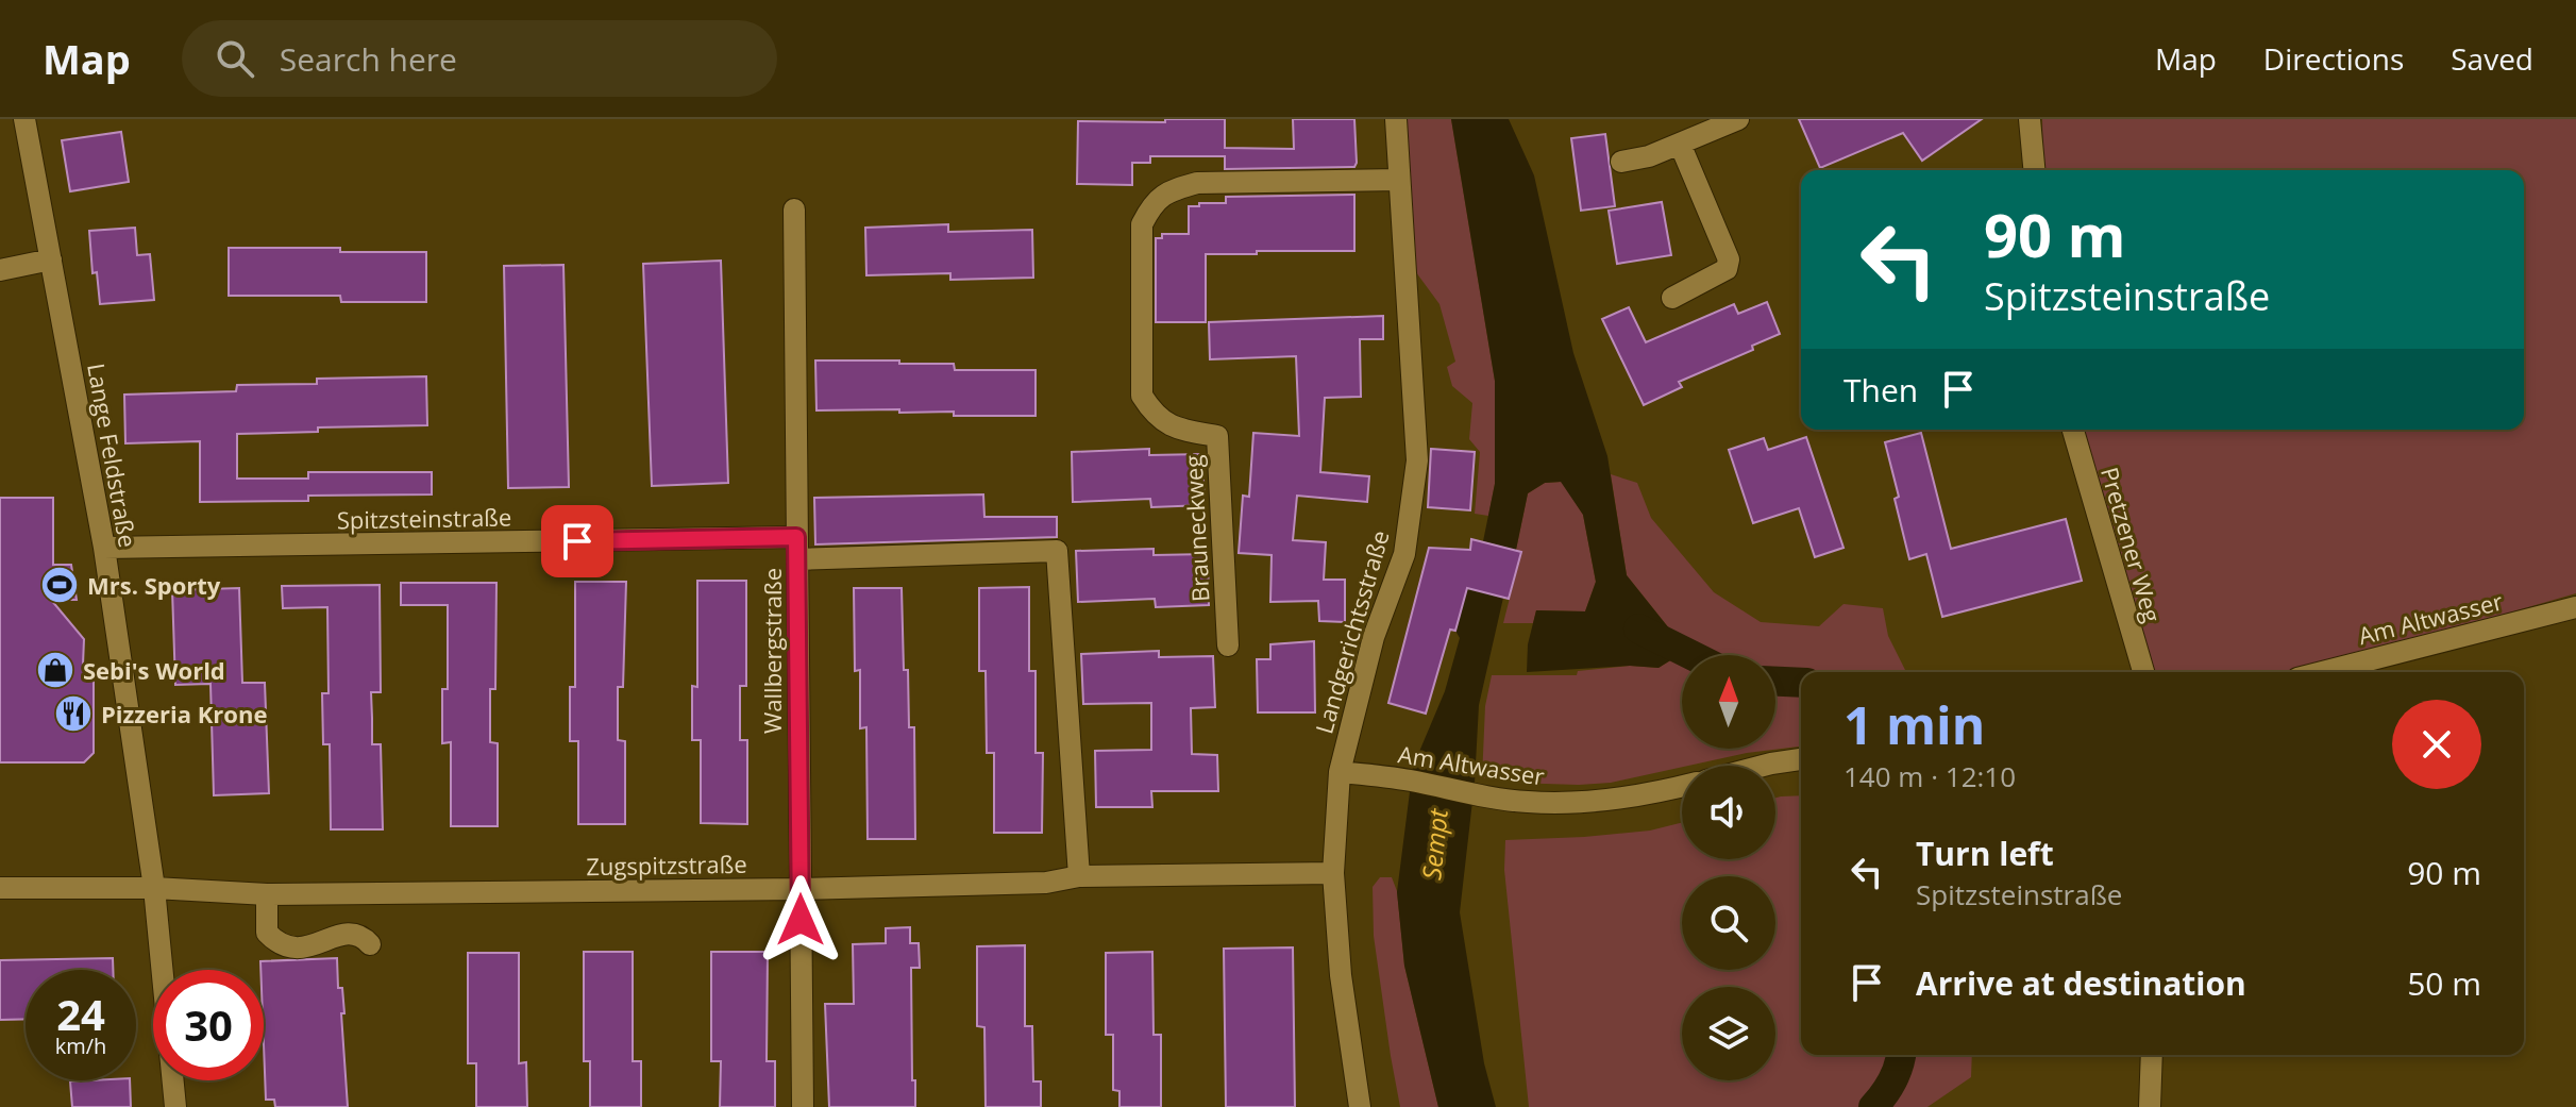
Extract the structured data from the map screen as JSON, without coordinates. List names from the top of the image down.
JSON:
{
  "streets": {
    "street": [
      "Lange Feldstraße",
      "Spitzsteinstraße",
      "Brauneckweg",
      "Pretzener Weg",
      "Am Altwasser",
      "Landgerichtsstraße",
      "Wallbergstraße",
      "Zugspitzstraße"
    ]
  },
  "crossings": [
    ["Lange Feldstraße", "Spitzsteinstraße"],
    ["Lange Feldstraße", "Zugspitzstraße"],
    ["Spitzsteinstraße", "Wallbergstraße"],
    ["Brauneckweg", "Landgerichtsstraße"],
    ["Am Altwasser", "Landgerichtsstraße"],
    ["Landgerichtsstraße", "Zugspitzstraße"],
    ["Wallbergstraße", "Zugspitzstraße"]
  ],
  "water": ["Sempt"],
  "places": {
    "sports": ["Mrs. Sporty"],
    "shop": ["Sebi's World"],
    "restaurant": ["Pizzeria Krone"]
  },
  "north": "top",
  "page": {
    "header": "Map",
    "search": "Search here",
    "nav": ["Map", "Directions", "Saved"],
    "turn": ["90 m", "Spitzsteinstraße"],
    "then": "Then",
    "heading": ["1 min", "140 m · 12:10"],
    "list": [
      {
        "name": "Turn left",
        "note": "Spitzsteinstraße",
        "value": "90 m"
      },
      {
        "name": "Arrive at destination",
        "value": "50 m"
      }
    ],
    "speed": "24 km/h",
    "limit": "30"
  }
}
